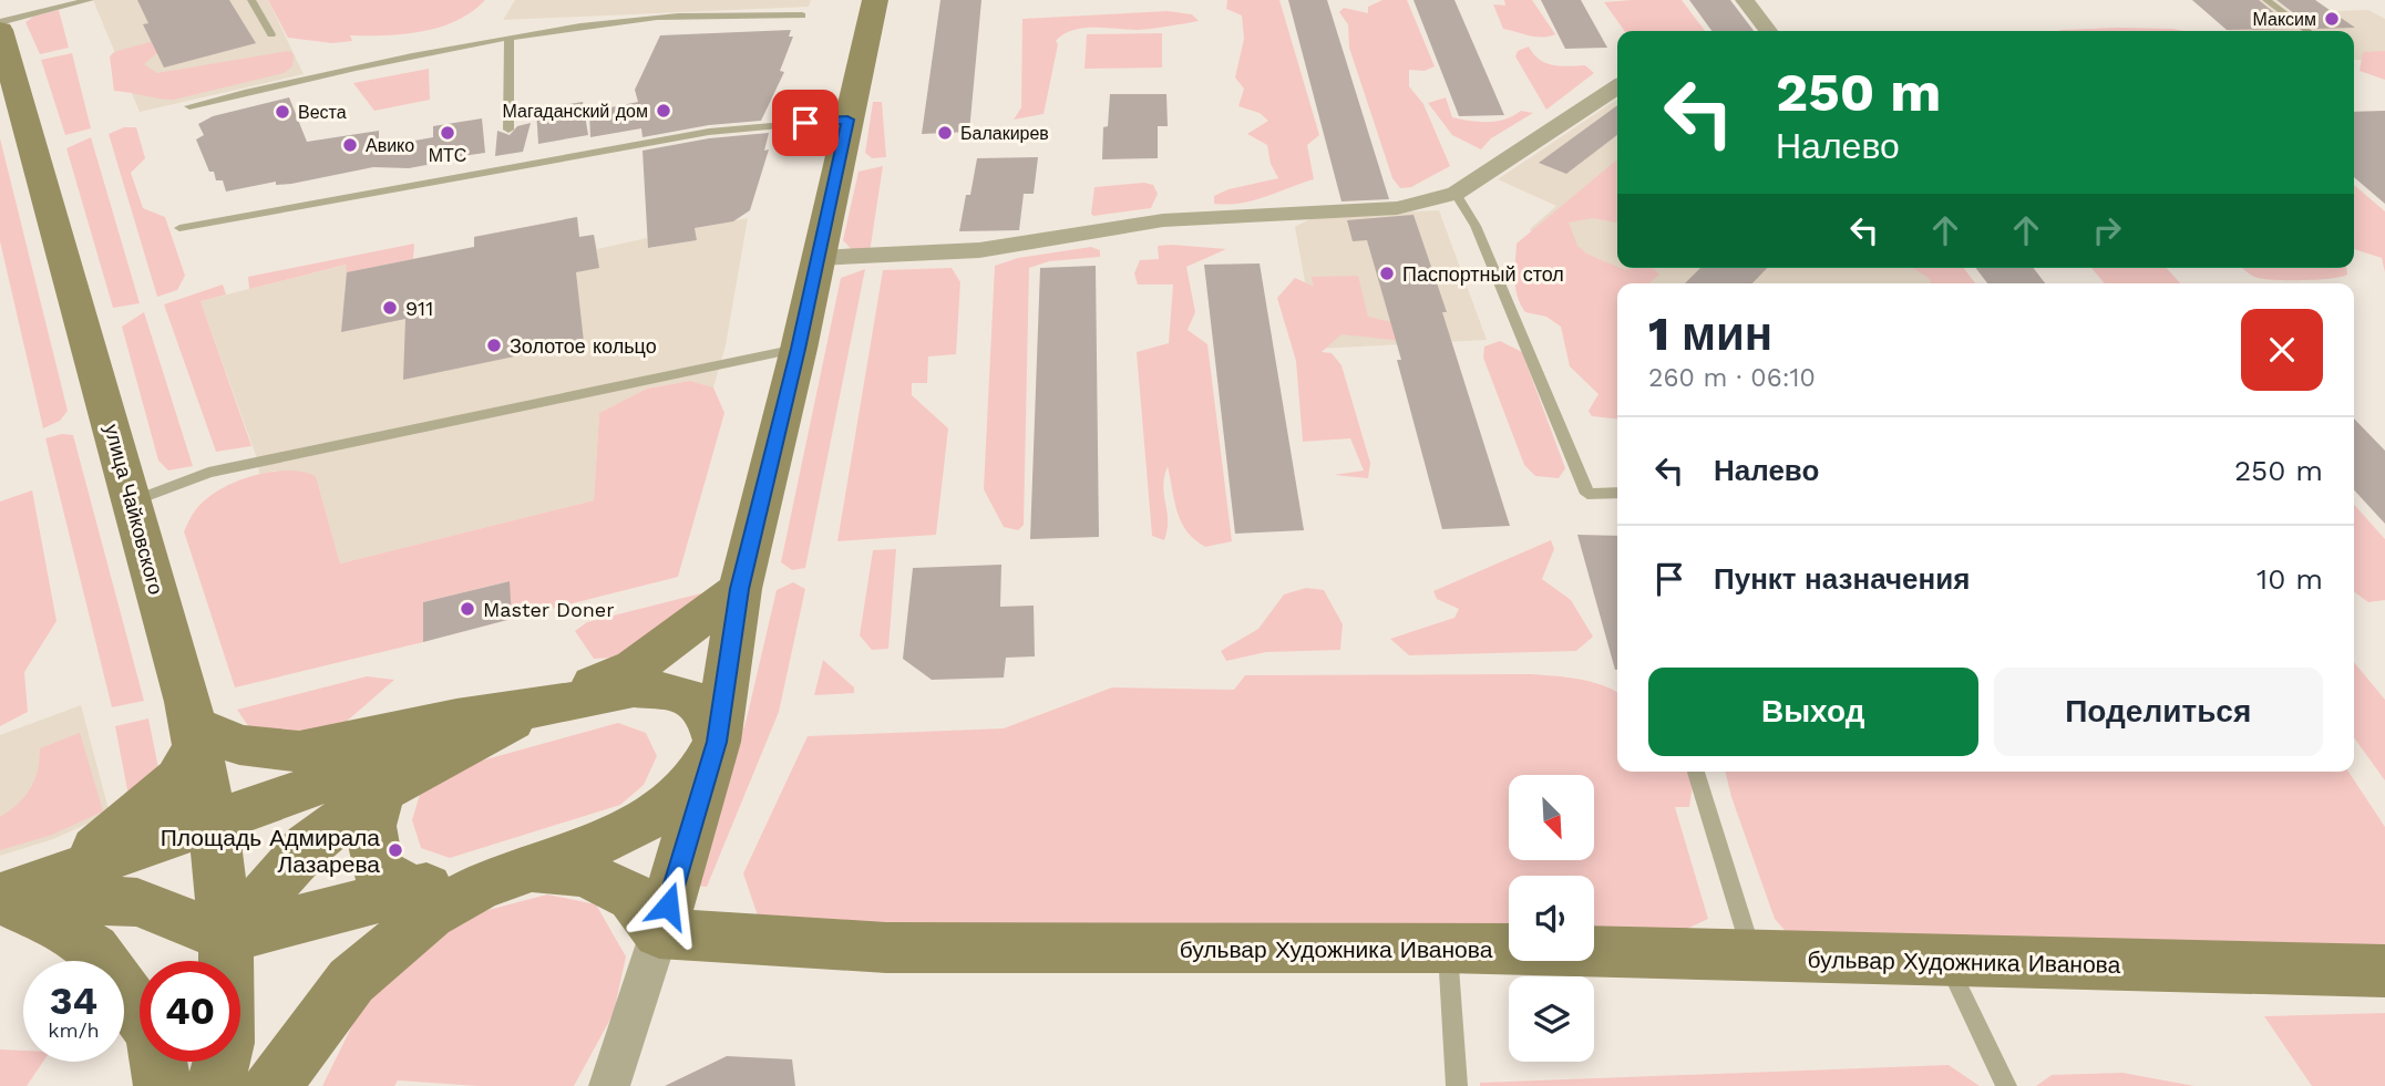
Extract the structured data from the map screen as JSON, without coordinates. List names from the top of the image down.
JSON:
{
  "streets": {
    "street": ["улица Чайковского", "бульвар Художника Иванова"]
  },
  "places": [
    "Максим",
    "Магаданский дом",
    "Веста",
    "МТС",
    "Балакирев",
    "Авико",
    "Паспортный стол",
    "911",
    "Золотое кольцо",
    "Master Doner",
    "Площадь Адмирала Лазарева"
  ],
  "north": "bottom right",
  "page": {
    "turn": ["250 m", "Налево"],
    "heading": ["1 мин", "260 m · 06:10"],
    "list": [
      {
        "name": "Налево",
        "value": "250 m"
      },
      {
        "name": "Пункт назначения",
        "value": "10 m"
      }
    ],
    "buttons": ["Выход", "Поделиться"],
    "speed": "34 km/h",
    "limit": "40"
  }
}
